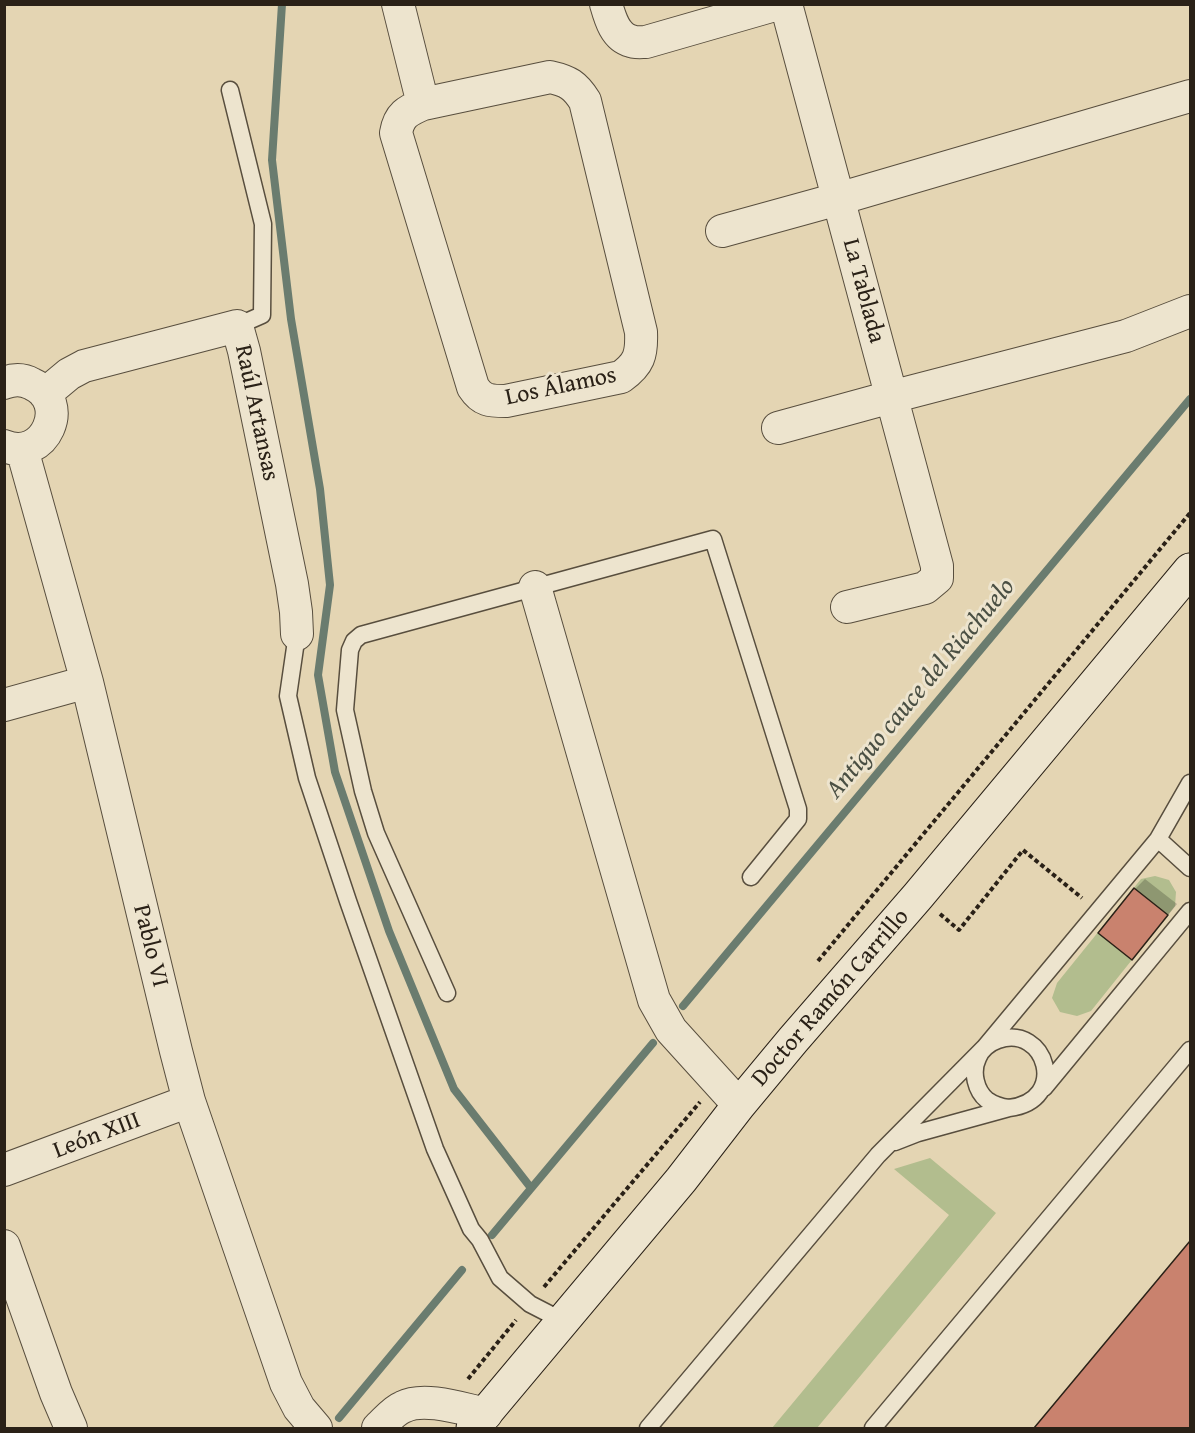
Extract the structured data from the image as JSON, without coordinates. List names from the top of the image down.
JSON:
{
  "streets": {
    "street": [
      "La Tablada",
      "Los Álamos",
      "Raúl Artansas",
      "Pablo VI",
      "Doctor Ramón Carrillo",
      "León XIII"
    ]
  },
  "crossings": [
    ["Pablo VI", "León XIII"]
  ],
  "water": ["Antiguo cauce del Riachuelo"]
}
